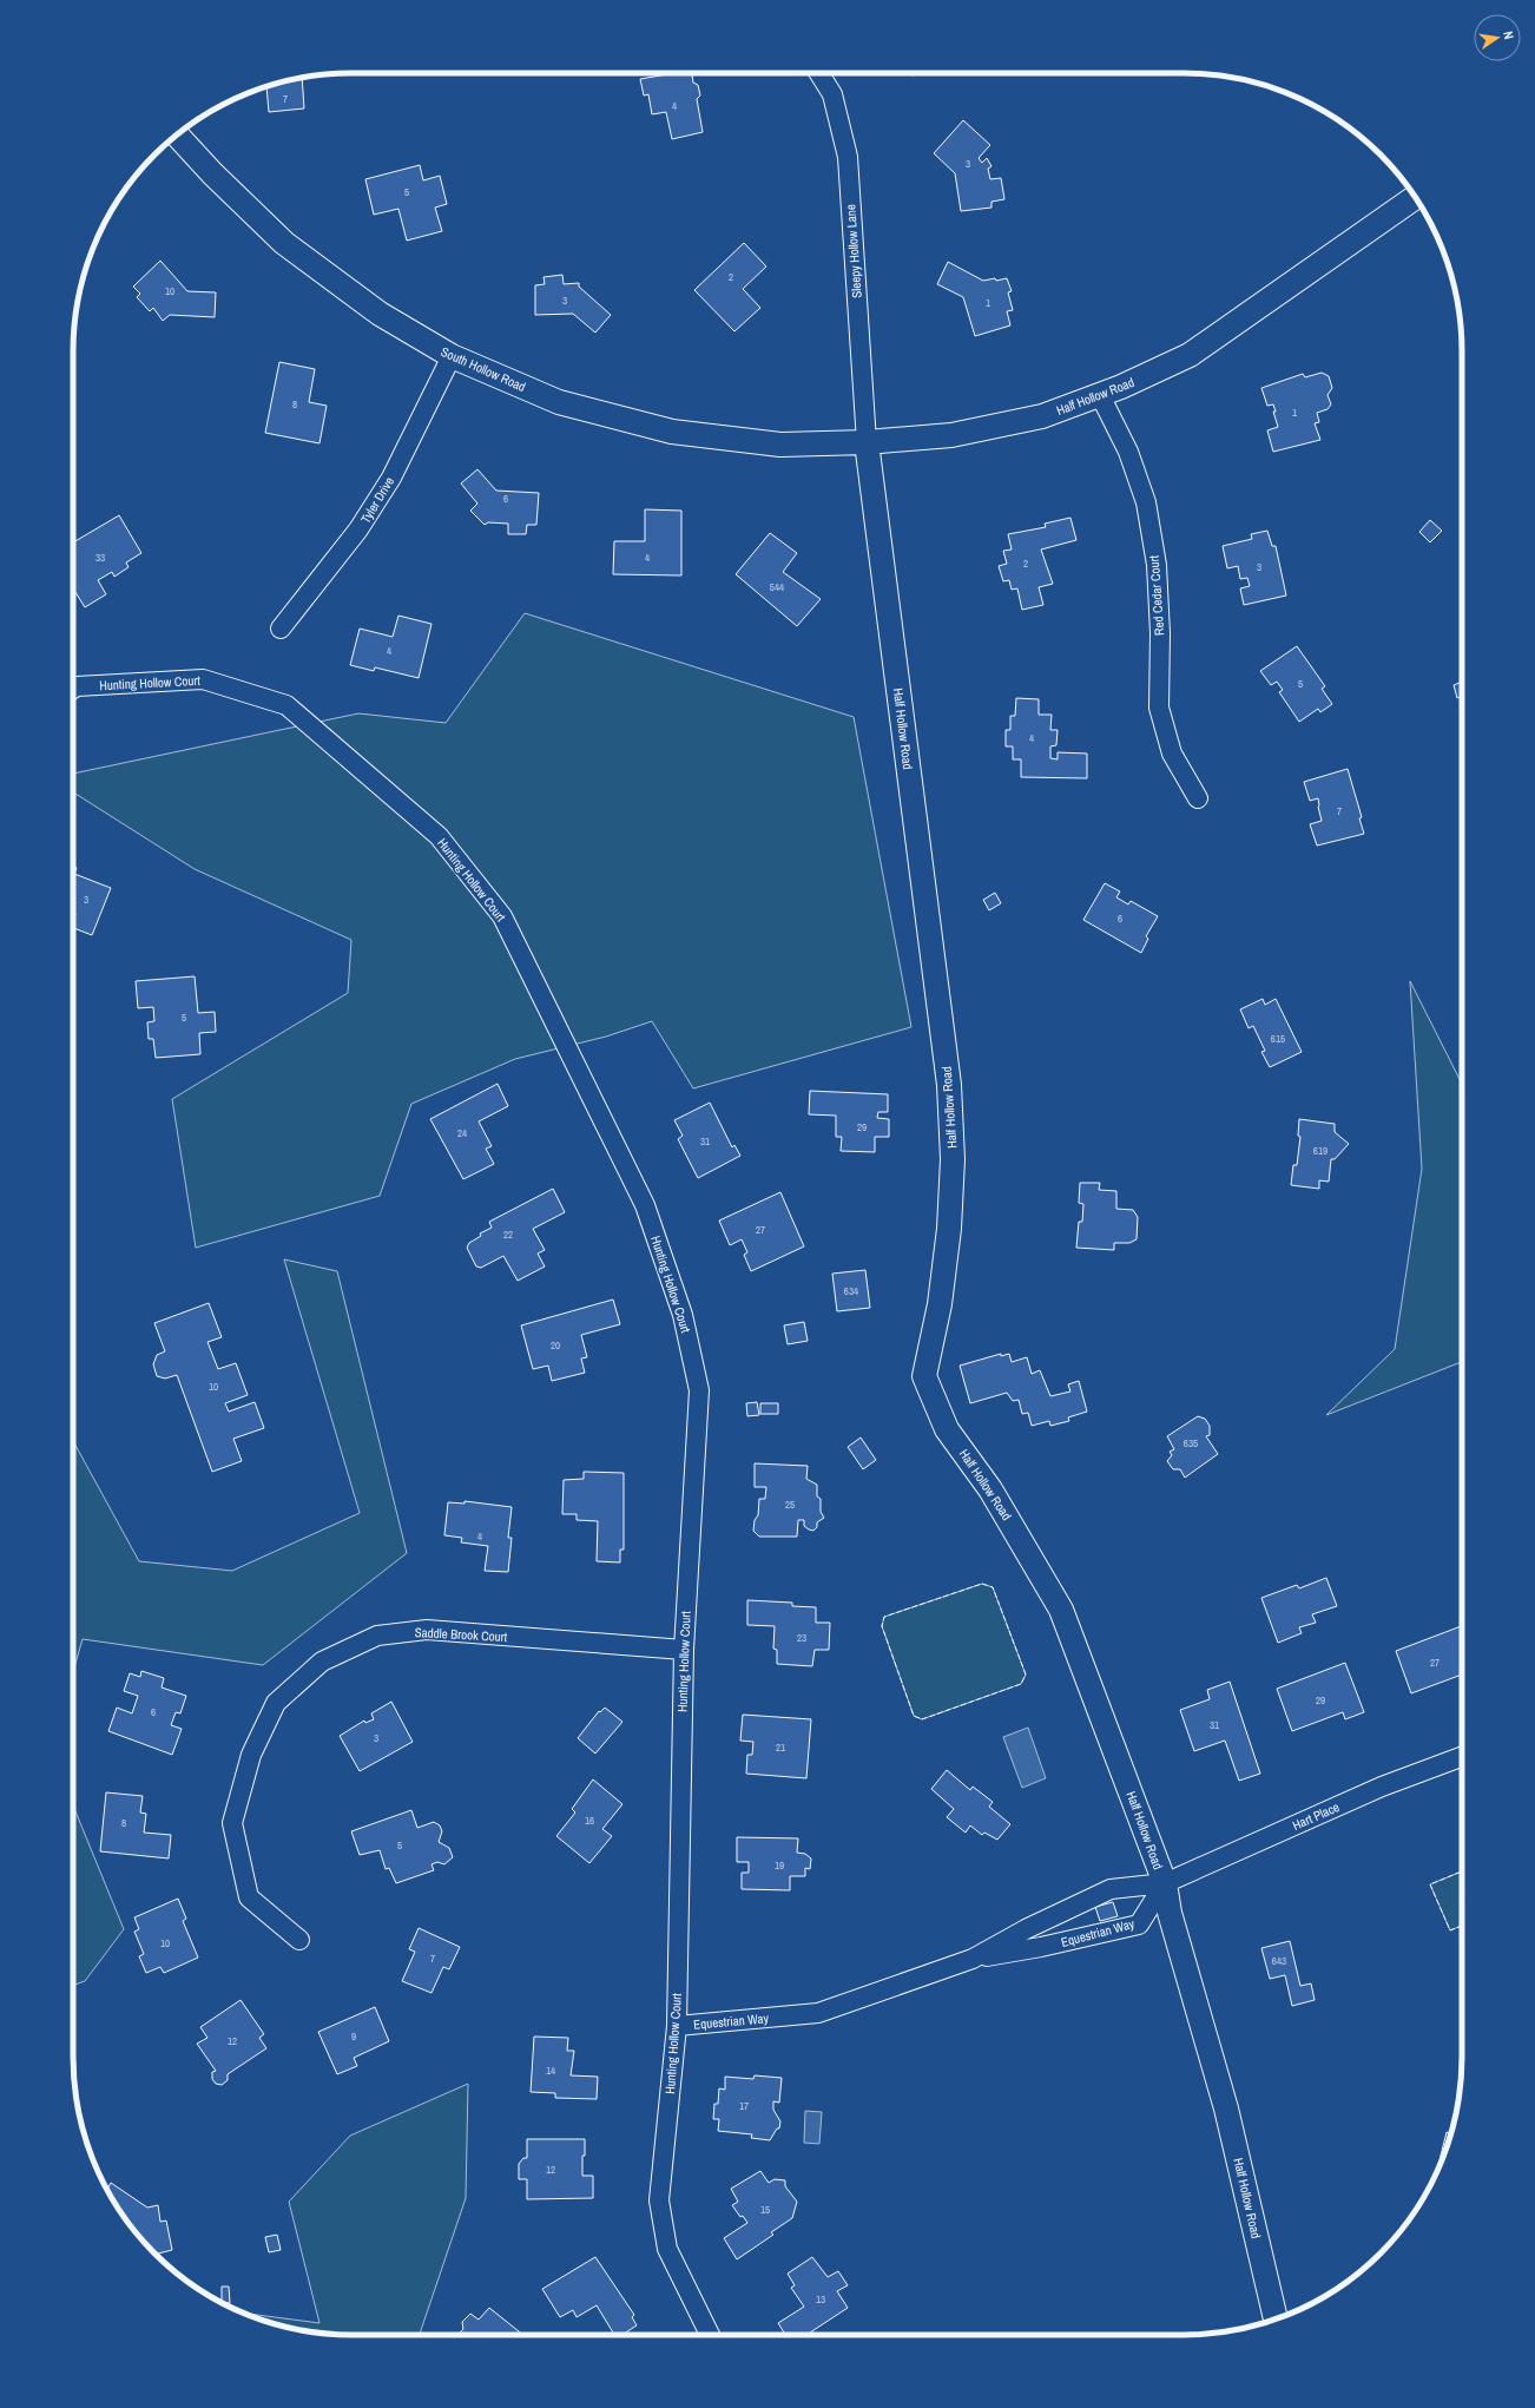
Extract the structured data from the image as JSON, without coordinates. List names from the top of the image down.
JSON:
{
  "streets": {
    "street": [
      "Sleepy Hollow Lane",
      "South Hollow Road",
      "Half Hollow Road",
      "Tyler Drive",
      "Red Cedar Court",
      "Hunting Hollow Court",
      "Saddle Brook Court",
      "Hart Place",
      "Equestrian Way"
    ]
  },
  "crossings": [
    ["Sleepy Hollow Lane", "South Hollow Road"],
    ["Sleepy Hollow Lane", "Half Hollow Road"],
    ["South Hollow Road", "Half Hollow Road"],
    ["South Hollow Road", "Tyler Drive"],
    ["Half Hollow Road", "Red Cedar Court"],
    ["Half Hollow Road", "Hart Place"],
    ["Half Hollow Road", "Equestrian Way"],
    ["Hunting Hollow Court", "Saddle Brook Court"],
    ["Hunting Hollow Court", "Equestrian Way"],
    ["Hart Place", "Equestrian Way"]
  ],
  "house_numbers": [
    "7",
    "4",
    "3",
    "5",
    "2",
    "10",
    "3",
    "1",
    "8",
    "1",
    "6",
    "33",
    "4",
    "2",
    "3",
    "544",
    "4",
    "5",
    "4",
    "7",
    "3",
    "6",
    "5",
    "615",
    "29",
    "24",
    "31",
    "619",
    "27",
    "22",
    "634",
    "20",
    "10",
    "635",
    "25",
    "4",
    "23",
    "27",
    "29",
    "6",
    "31",
    "3",
    "21",
    "16",
    "8",
    "5",
    "19",
    "10",
    "7",
    "643",
    "9",
    "12",
    "14",
    "17",
    "12",
    "15",
    "13"
  ],
  "north": "right"
}
